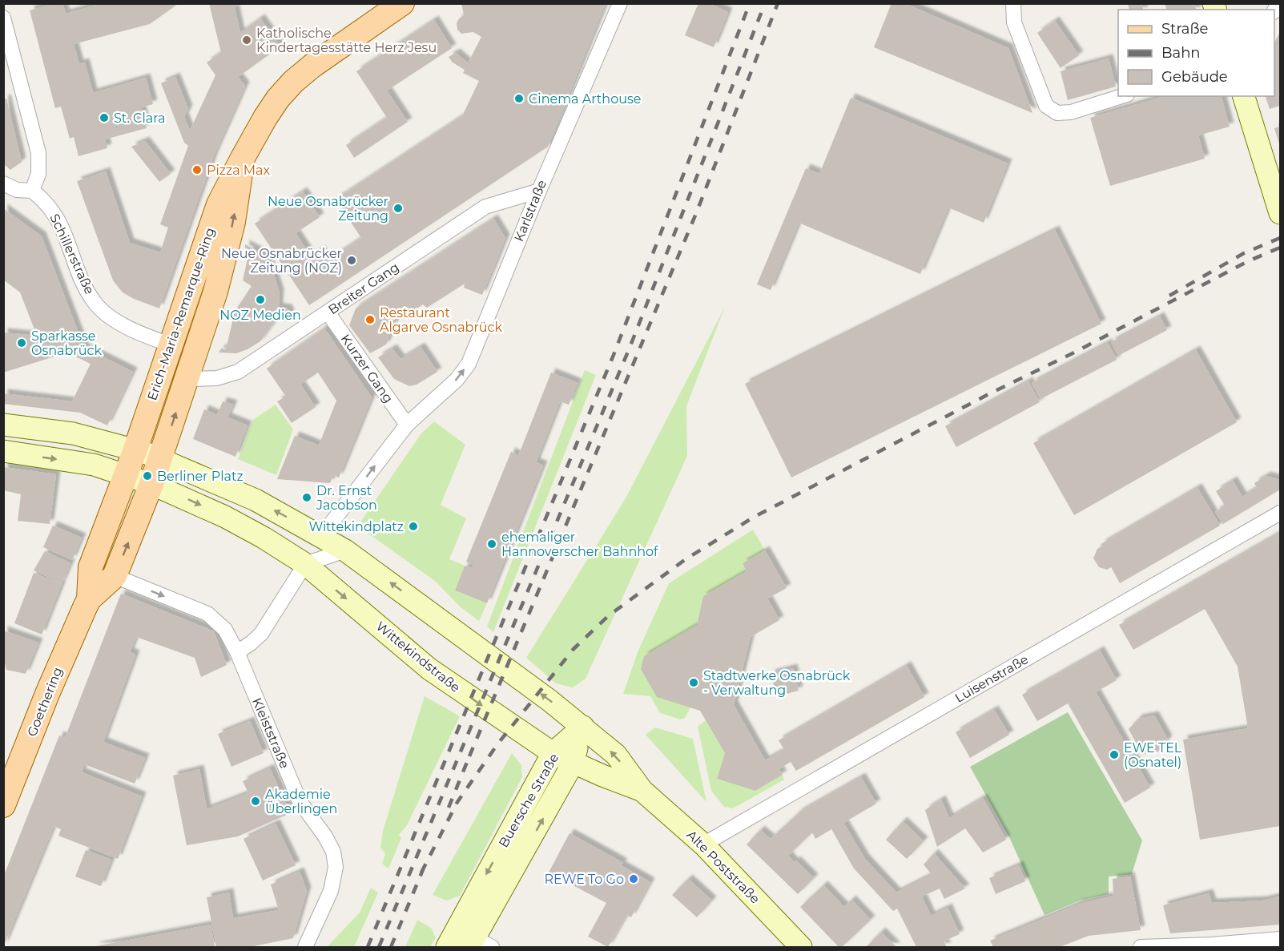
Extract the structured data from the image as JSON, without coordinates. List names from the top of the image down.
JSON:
{
  "streets": {
    "main road": [
      "Erich-Maria-Remarque-Ring",
      "Wittekindstraße",
      "Goethering",
      "Buersche Straße",
      "Alte Poststraße"
    ],
    "street": [
      "Karlstraße",
      "Schillerstraße",
      "Breiter Gang",
      "Kurzer Gang",
      "Luisenstraße",
      "Kleiststraße"
    ]
  },
  "crossings": [
    ["Karlstraße", "Breiter Gang"],
    ["Karlstraße", "Kurzer Gang"],
    ["Schillerstraße", "Erich-Maria-Remarque-Ring"],
    ["Breiter Gang", "Erich-Maria-Remarque-Ring"],
    ["Breiter Gang", "Kurzer Gang"],
    ["Erich-Maria-Remarque-Ring", "Goethering"],
    ["Wittekindstraße", "Goethering"],
    ["Wittekindstraße", "Buersche Straße"],
    ["Wittekindstraße", "Alte Poststraße"],
    ["Luisenstraße", "Alte Poststraße"],
    ["Goethering", "Kleiststraße"],
    ["Buersche Straße", "Alte Poststraße"]
  ],
  "one_way": ["Karlstraße"],
  "places": [
    "Katholische Kindertagesstätte Herz Jesu",
    "Cinema Arthouse",
    "St. Clara",
    "Pizza Max",
    "Neue Osnabrücker Zeitung",
    "Neue Osnabrücker Zeitung (NOZ)",
    "NOZ Medien",
    "Restaurant Algarve Osnabrück",
    "Sparkasse Osnabrück",
    "Berliner Platz",
    "Dr. Ernst Jacobson",
    "Wittekindplatz",
    "ehemaliger Hannoverscher Bahnhof",
    "Stadtwerke Osnabrück - Verwaltung",
    "EWE TEL (Osnatel)",
    "Akademie Überlingen",
    "REWE To Go"
  ],
  "legend": ["Straße", "Bahn", "Gebäude"]
}
